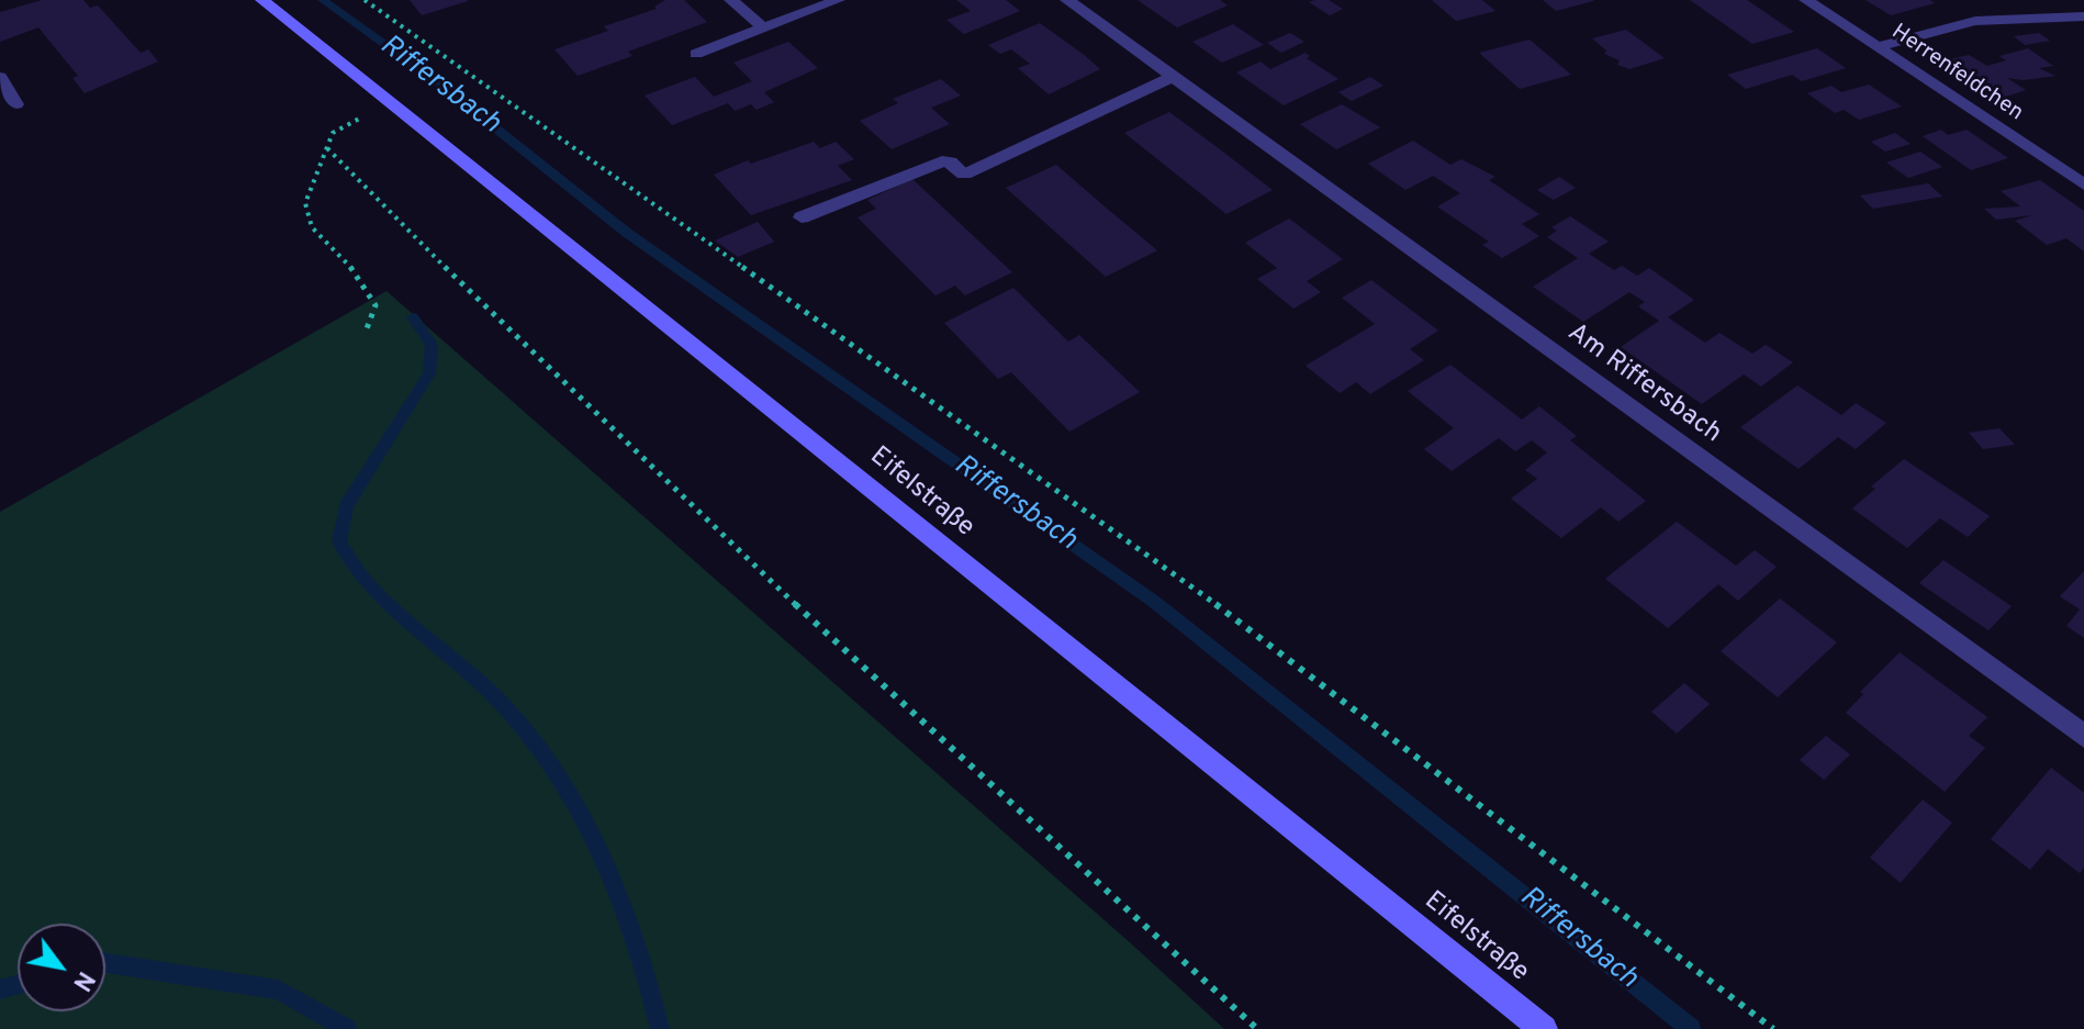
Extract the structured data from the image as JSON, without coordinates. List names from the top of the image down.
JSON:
{
  "streets": {
    "main road": ["Eifelstraße"],
    "street": ["Herrenfeldchen", "Am Riffersbach"]
  },
  "water": ["Riffersbach"],
  "north": "bottom right"
}
